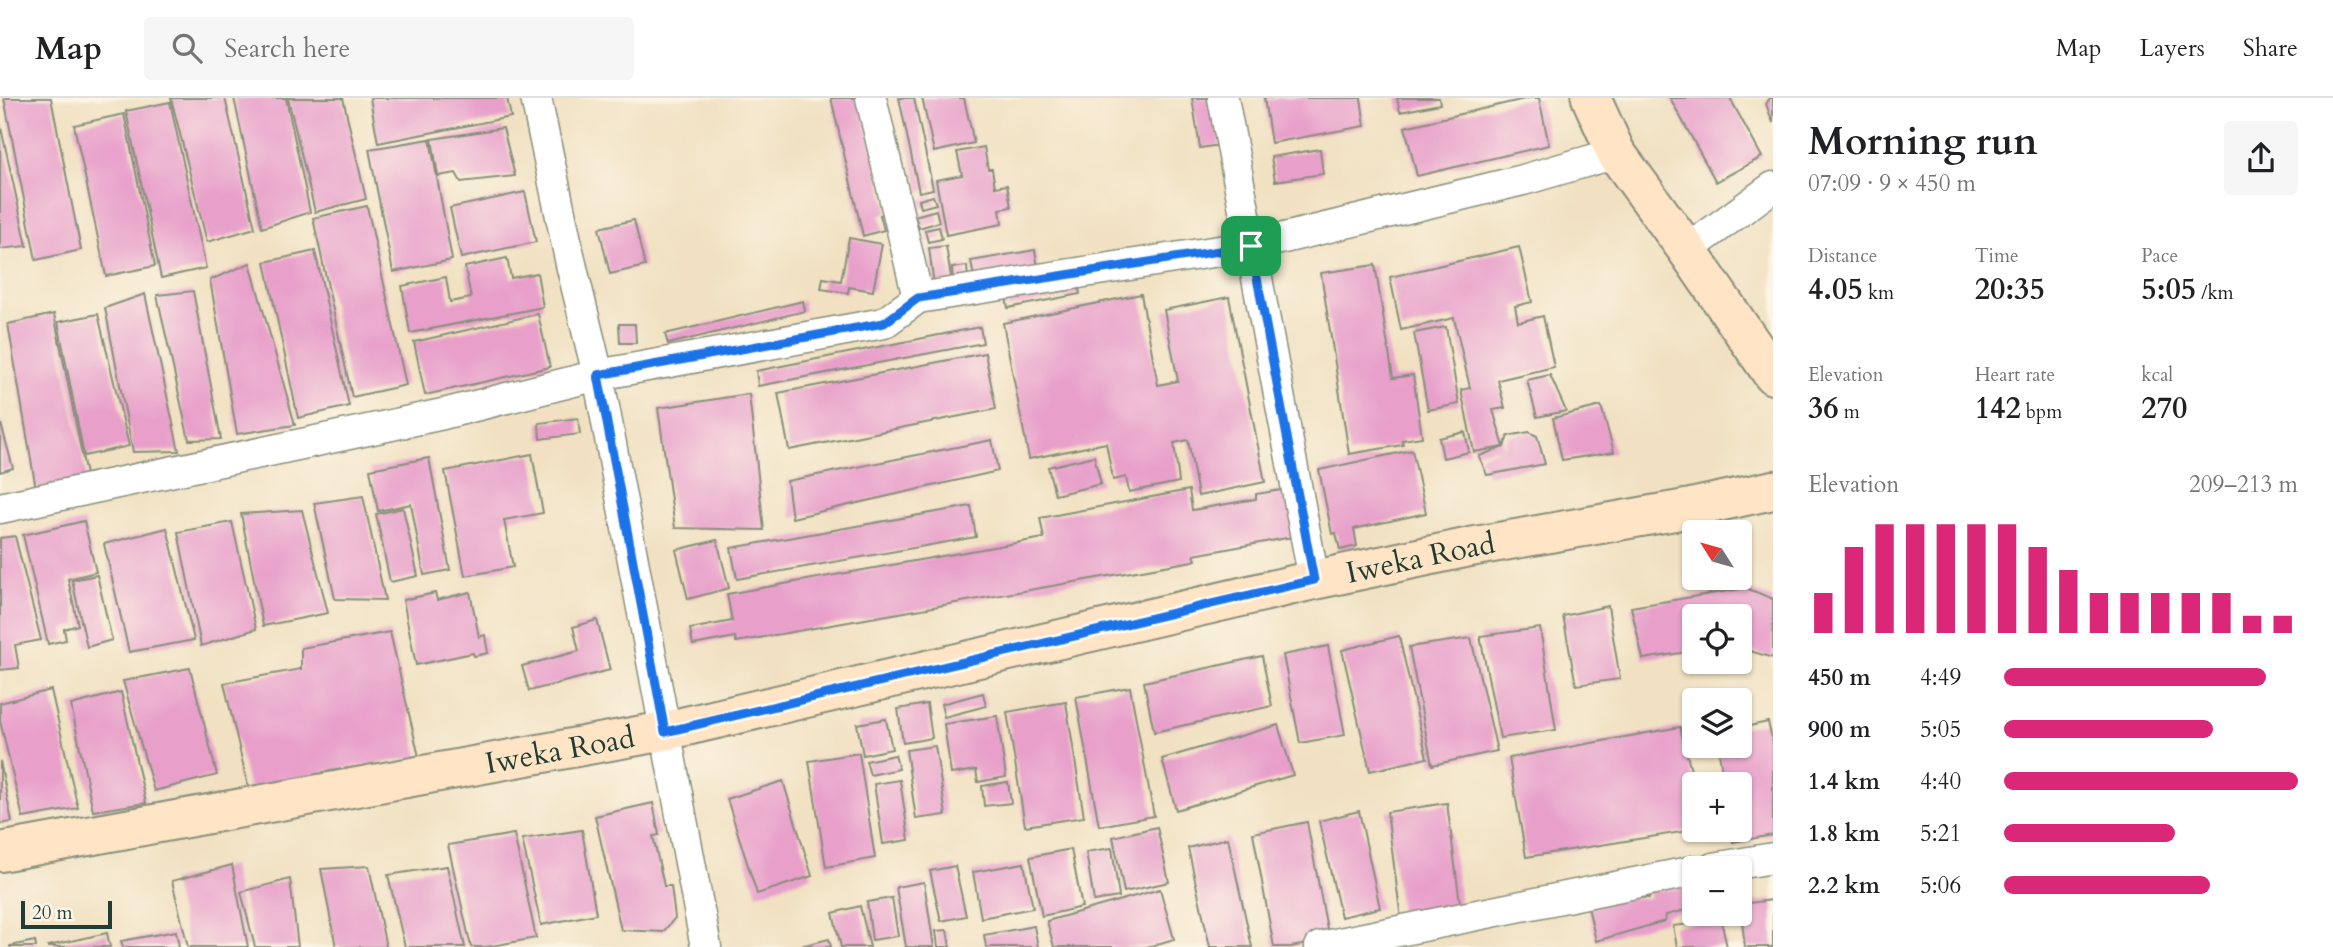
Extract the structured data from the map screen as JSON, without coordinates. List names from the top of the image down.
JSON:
{
  "streets": {
    "main road": ["Iweka Road"]
  },
  "scale_bar": "20 m",
  "north": "top left",
  "page": {
    "header": "Map",
    "search": "Search here",
    "nav": ["Map", "Layers", "Share"],
    "heading": ["Morning run", "07:09 · 9 × 450 m"],
    "stats": [
      ["Distance", "4.05 km"],
      ["Time", "20:35"],
      ["Pace", "5:05 /km"],
      ["Elevation", "36 m"],
      ["Heart rate", "142 bpm"],
      ["kcal", "270"]
    ],
    "chart": ["Elevation", "209–213 m"],
    "map_buttons": ["+", "−"],
    "list": [
      {
        "name": "450 m",
        "note": "4:49"
      },
      {
        "name": "900 m",
        "note": "5:05"
      },
      {
        "name": "1.4 km",
        "note": "4:40"
      },
      {
        "name": "1.8 km",
        "note": "5:21"
      },
      {
        "name": "2.2 km",
        "note": "5:06"
      }
    ],
    "scale": "20 m"
  }
}
